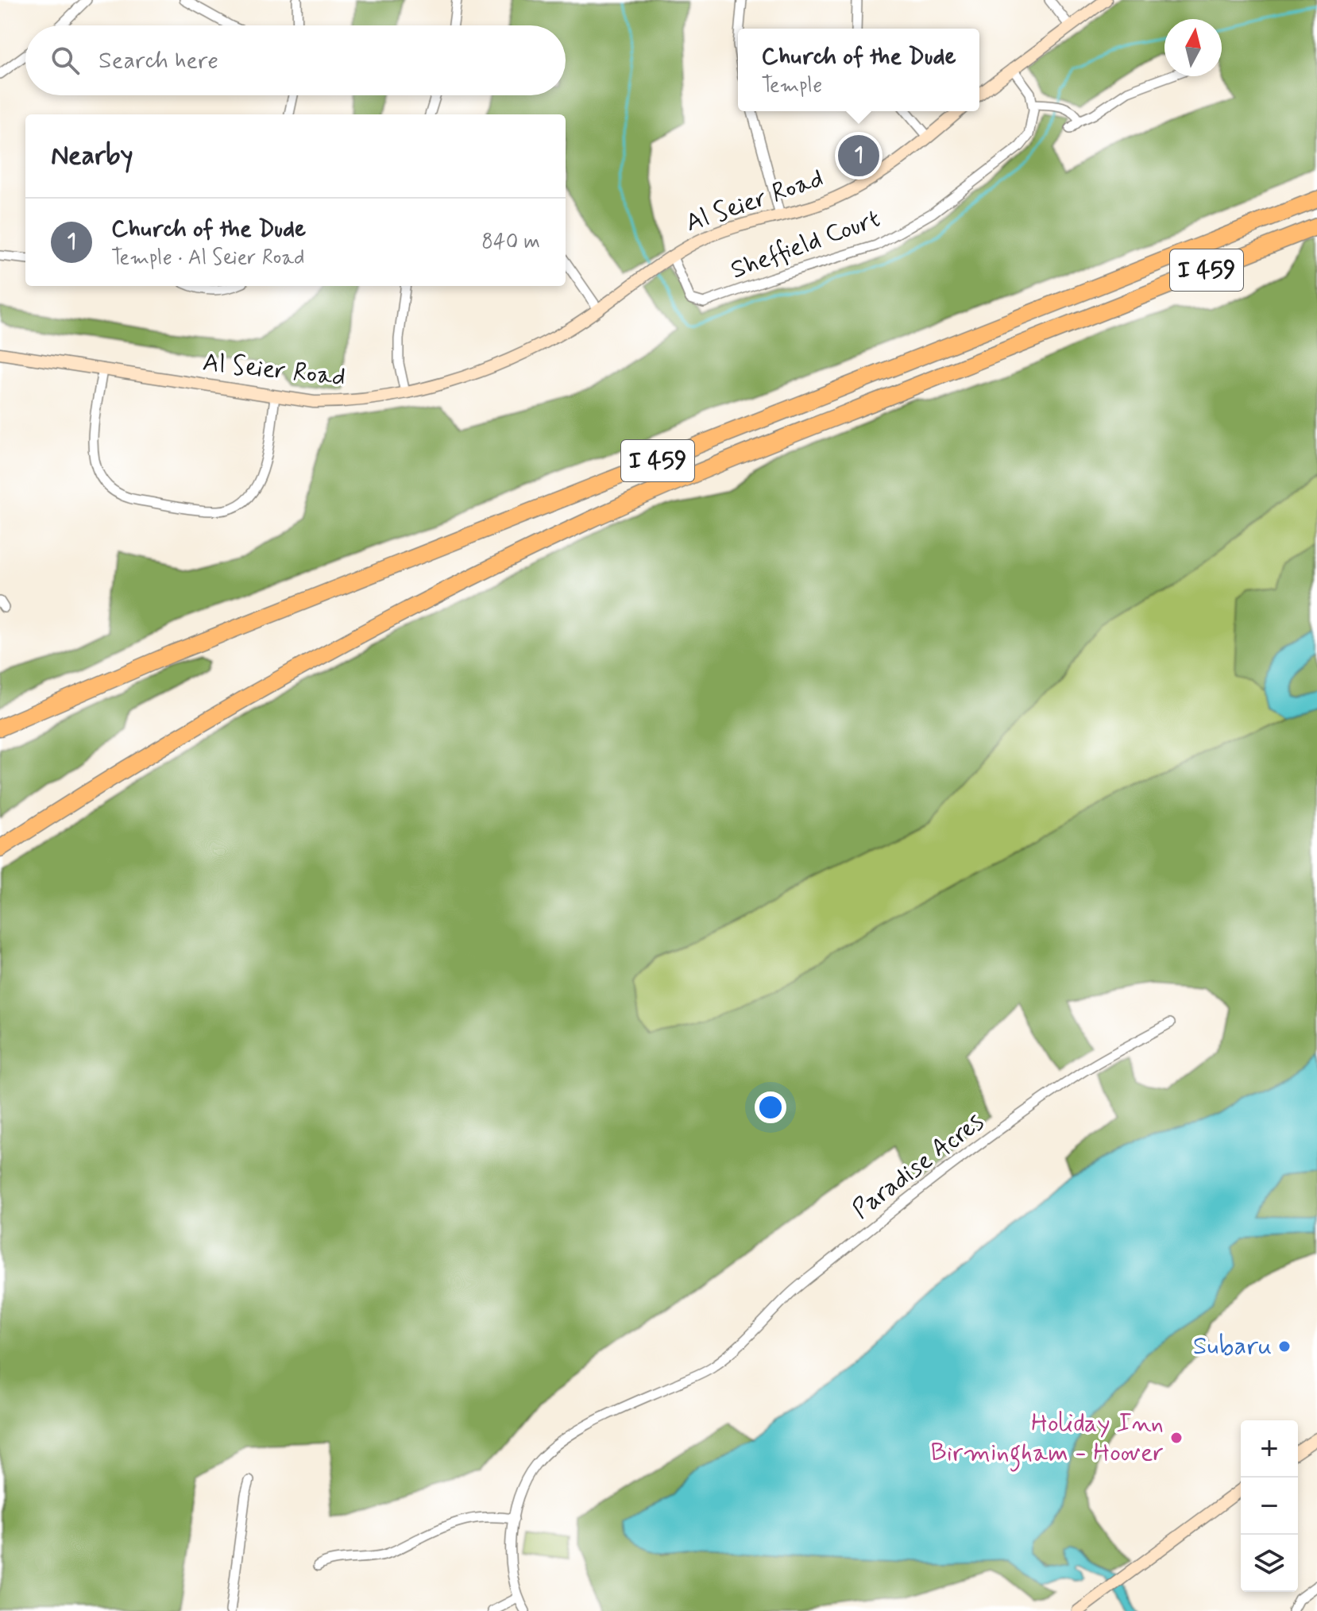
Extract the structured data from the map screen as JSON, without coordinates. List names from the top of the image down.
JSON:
{
  "streets": {
    "highway": ["I 459"],
    "street": ["Al Seier Road", "Sheffield Court", "Paradise Acres"]
  },
  "crossings": [
    ["Al Seier Road", "Sheffield Court"]
  ],
  "places": ["Subaru", "Holiday Inn Birmingham - Hoover"],
  "north": "top",
  "page": {
    "search": "Search here",
    "popup": ["Church of the Dude", "Temple"],
    "heading": "Nearby",
    "pins": "1",
    "list": [
      {
        "mark": "1",
        "name": "Church of the Dude",
        "note": "Temple · Al Seier Road",
        "value": "840 m"
      }
    ],
    "map_buttons": ["+", "−"]
  }
}
